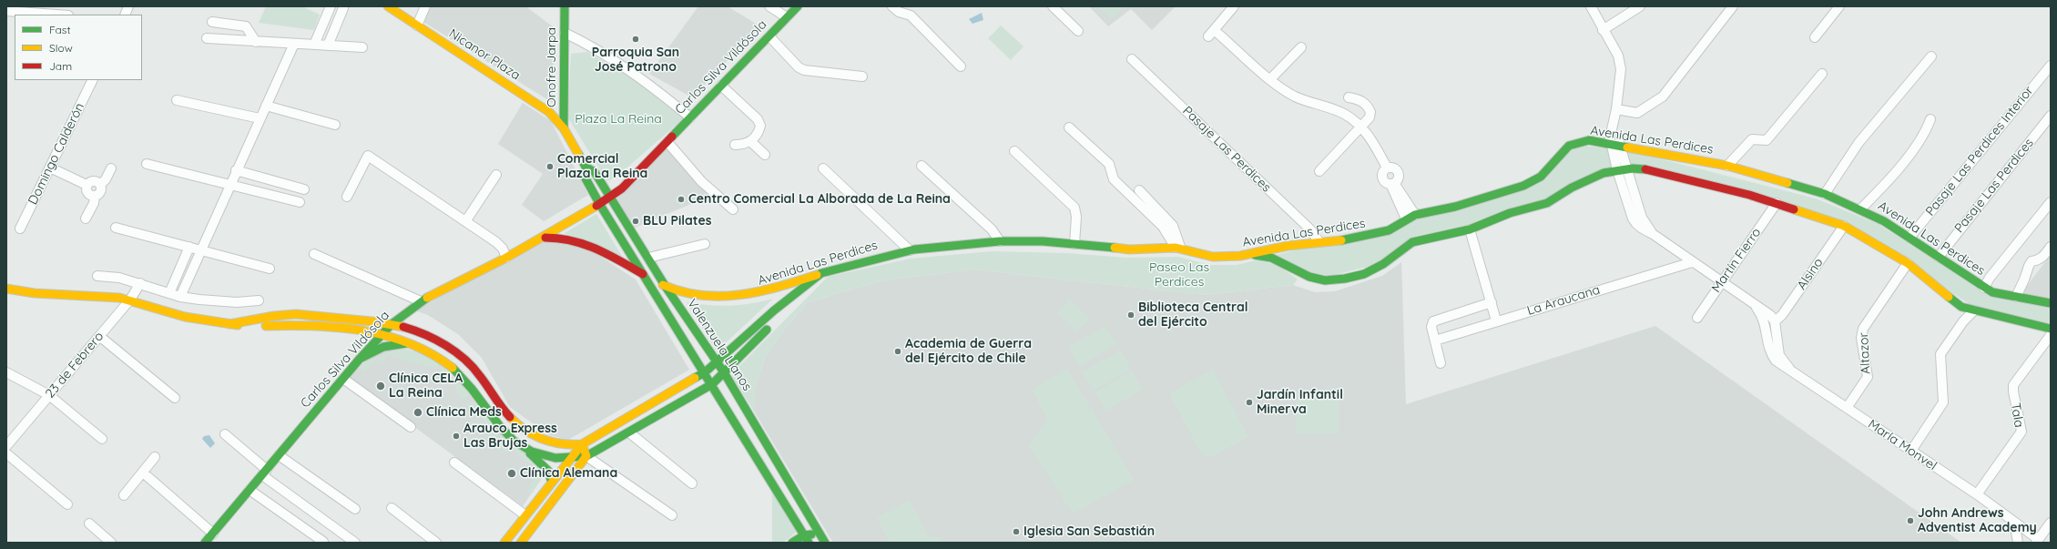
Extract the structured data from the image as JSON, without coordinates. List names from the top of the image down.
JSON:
{
  "streets": {
    "main road": [
      "Nicanor Plaza",
      "Onofre Jarpa",
      "Carlos Silva Vildósola",
      "Avenida Las Perdices",
      "Valenzuela Llanos"
    ],
    "street": [
      "Pasaje Las Perdices",
      "Pasaje Las Perdices Interior",
      "Domingo Calderón",
      "Martín Fierro",
      "Alsino",
      "La Araucana",
      "Altazor",
      "23 de Febrero",
      "Tala",
      "María Monvel"
    ]
  },
  "crossings": [
    ["Nicanor Plaza", "Onofre Jarpa"],
    ["Nicanor Plaza", "Valenzuela Llanos"],
    ["Onofre Jarpa", "Valenzuela Llanos"],
    ["Carlos Silva Vildósola", "Avenida Las Perdices"],
    ["Carlos Silva Vildósola", "Valenzuela Llanos"],
    ["Avenida Las Perdices", "Pasaje Las Perdices"],
    ["Avenida Las Perdices", "Pasaje Las Perdices Interior"],
    ["Avenida Las Perdices", "Valenzuela Llanos"],
    ["Avenida Las Perdices", "María Monvel"],
    ["Martín Fierro", "María Monvel"],
    ["Alsino", "María Monvel"],
    ["La Araucana", "María Monvel"],
    ["Altazor", "María Monvel"],
    ["Tala", "María Monvel"]
  ],
  "parks": ["Plaza La Reina", "Paseo Las Perdices"],
  "places": [
    "Parroquia San José Patrono",
    "Comercial Plaza La Reina",
    "Centro Comercial La Alborada de La Reina",
    "BLU Pilates",
    "Biblioteca Central del Ejército",
    "Academia de Guerra del Ejército de Chile",
    "Clínica CELA La Reina",
    "Jardín Infantil Minerva",
    "Clínica Meds",
    "Arauco Express Las Brujas",
    "Clínica Alemana",
    "John Andrews Adventist Academy",
    "Iglesia San Sebastián"
  ],
  "legend": ["Fast", "Slow", "Jam"]
}
